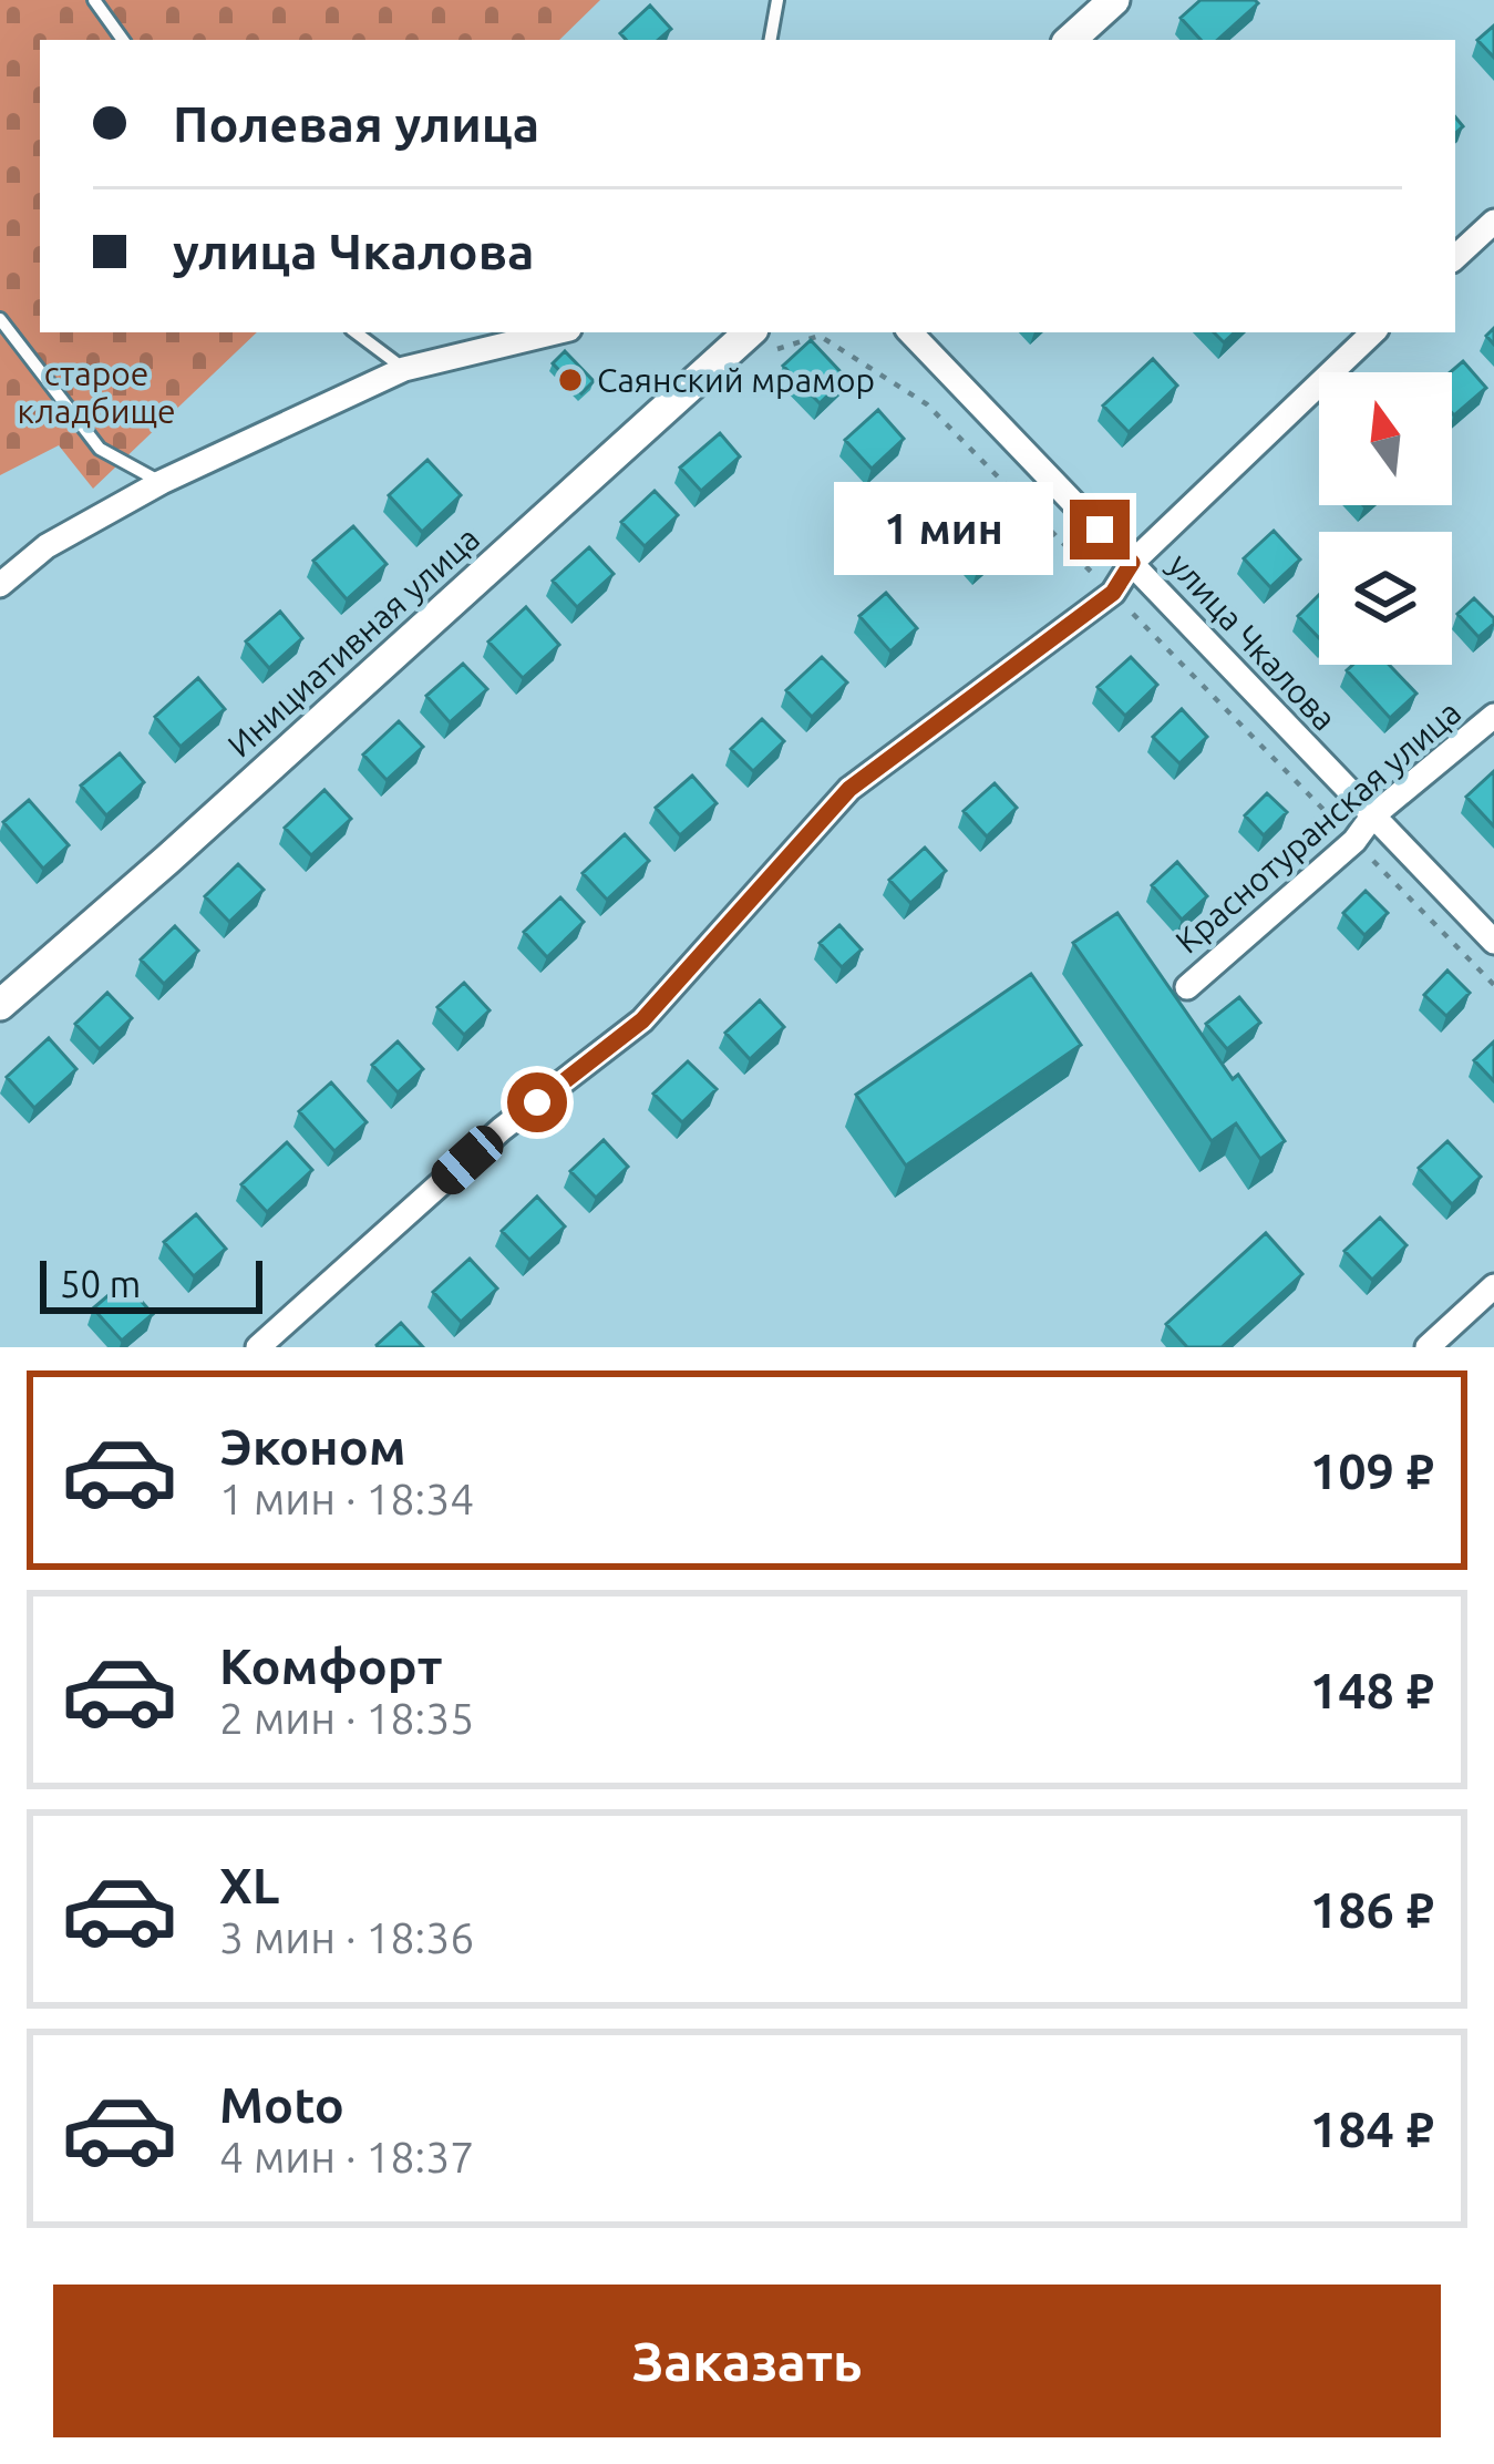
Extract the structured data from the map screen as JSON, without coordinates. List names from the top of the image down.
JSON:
{
  "streets": {
    "street": ["Инициативная улица", "улица Чкалова", "Краснотуранская улица"]
  },
  "crossings": [
    ["улица Чкалова", "Краснотуранская улица"]
  ],
  "parks": ["старое кладбище"],
  "places": ["Саянский мрамор"],
  "scale_bar": "50 m",
  "north": "top",
  "page": {
    "banner": ["Полевая улица", "улица Чкалова"],
    "bubble": "1 мин",
    "scale": "50 m",
    "list": [
      {
        "name": "Эконом",
        "note": "1 мин · 18:34",
        "value": "109 ₽"
      },
      {
        "name": "Комфорт",
        "note": "2 мин · 18:35",
        "value": "148 ₽"
      },
      {
        "name": "XL",
        "note": "3 мин · 18:36",
        "value": "186 ₽"
      },
      {
        "name": "Moto",
        "note": "4 мин · 18:37",
        "value": "184 ₽"
      }
    ],
    "buttons": "Заказать"
  }
}
